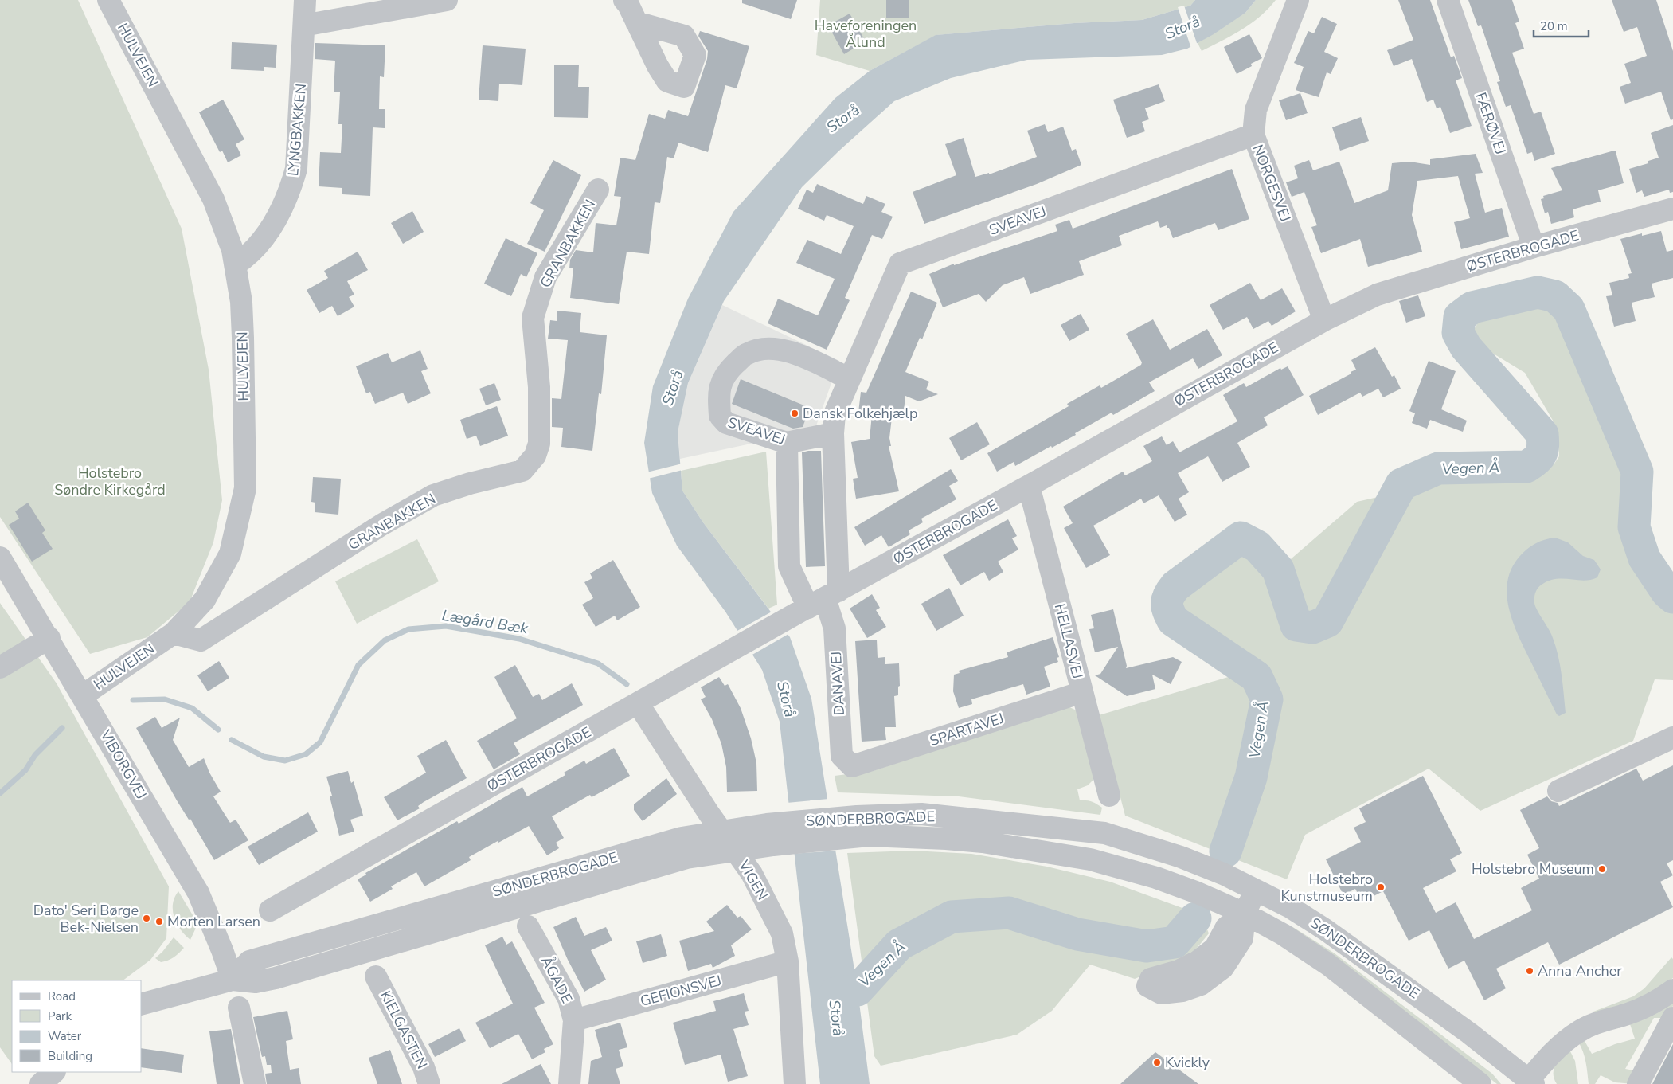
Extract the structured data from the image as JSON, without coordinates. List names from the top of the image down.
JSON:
{
  "streets": {
    "street": [
      "HULVEJEN",
      "FÆRØVEJ",
      "LYNGBAKKEN",
      "NORGESVEJ",
      "SVEAVEJ",
      "GRANBAKKEN",
      "ØSTERBROGADE",
      "HELLASVEJ",
      "DANAVEJ",
      "SPARTAVEJ",
      "VIBORGVEJ",
      "SØNDERBROGADE",
      "VIGEN",
      "ÅGADE",
      "GEFIONSVEJ",
      "KIELGASTEN"
    ]
  },
  "crossings": [
    ["HULVEJEN", "LYNGBAKKEN"],
    ["HULVEJEN", "GRANBAKKEN"],
    ["HULVEJEN", "VIBORGVEJ"],
    ["FÆRØVEJ", "ØSTERBROGADE"],
    ["NORGESVEJ", "SVEAVEJ"],
    ["NORGESVEJ", "ØSTERBROGADE"],
    ["SVEAVEJ", "ØSTERBROGADE"],
    ["SVEAVEJ", "DANAVEJ"],
    ["ØSTERBROGADE", "HELLASVEJ"],
    ["ØSTERBROGADE", "DANAVEJ"],
    ["ØSTERBROGADE", "VIGEN"],
    ["HELLASVEJ", "SPARTAVEJ"],
    ["DANAVEJ", "SPARTAVEJ"],
    ["VIBORGVEJ", "SØNDERBROGADE"],
    ["SØNDERBROGADE", "VIGEN"],
    ["VIGEN", "GEFIONSVEJ"],
    ["ÅGADE", "GEFIONSVEJ"]
  ],
  "water": ["Storå", "Vegen Å", "Lægård Bæk"],
  "parks": ["Haveforeningen Ålund", "Holstebro Søndre Kirkegård"],
  "places": [
    "Dansk Folkehjælp",
    "Holstebro Museum",
    "Holstebro Kunstmuseum",
    "Dato' Seri Børge Bek-Nielsen",
    "Morten Larsen",
    "Anna Ancher",
    "Kvickly"
  ],
  "legend": [
    "Road",
    "Park",
    "Water",
    "Building"
  ],
  "scale_bar": "20 m"
}
